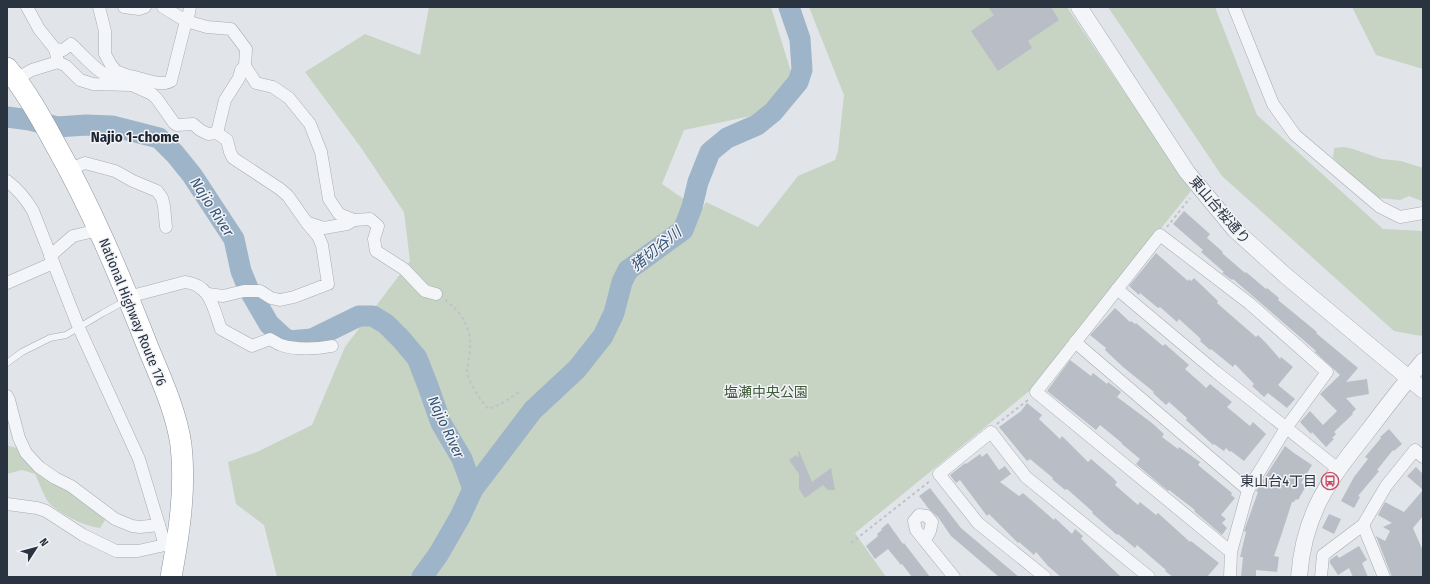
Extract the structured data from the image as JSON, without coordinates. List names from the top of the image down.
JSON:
{
  "streets": {
    "highway": ["National Highway Route 176"],
    "street": ["東山台桜通り"]
  },
  "districts": ["Najio 1-chome"],
  "water": ["Najio River", "猪切谷川"],
  "parks": ["塩瀬中央公園"],
  "places": {
    "bus stop": ["東山台4丁目"]
  },
  "north": "top right"
}
